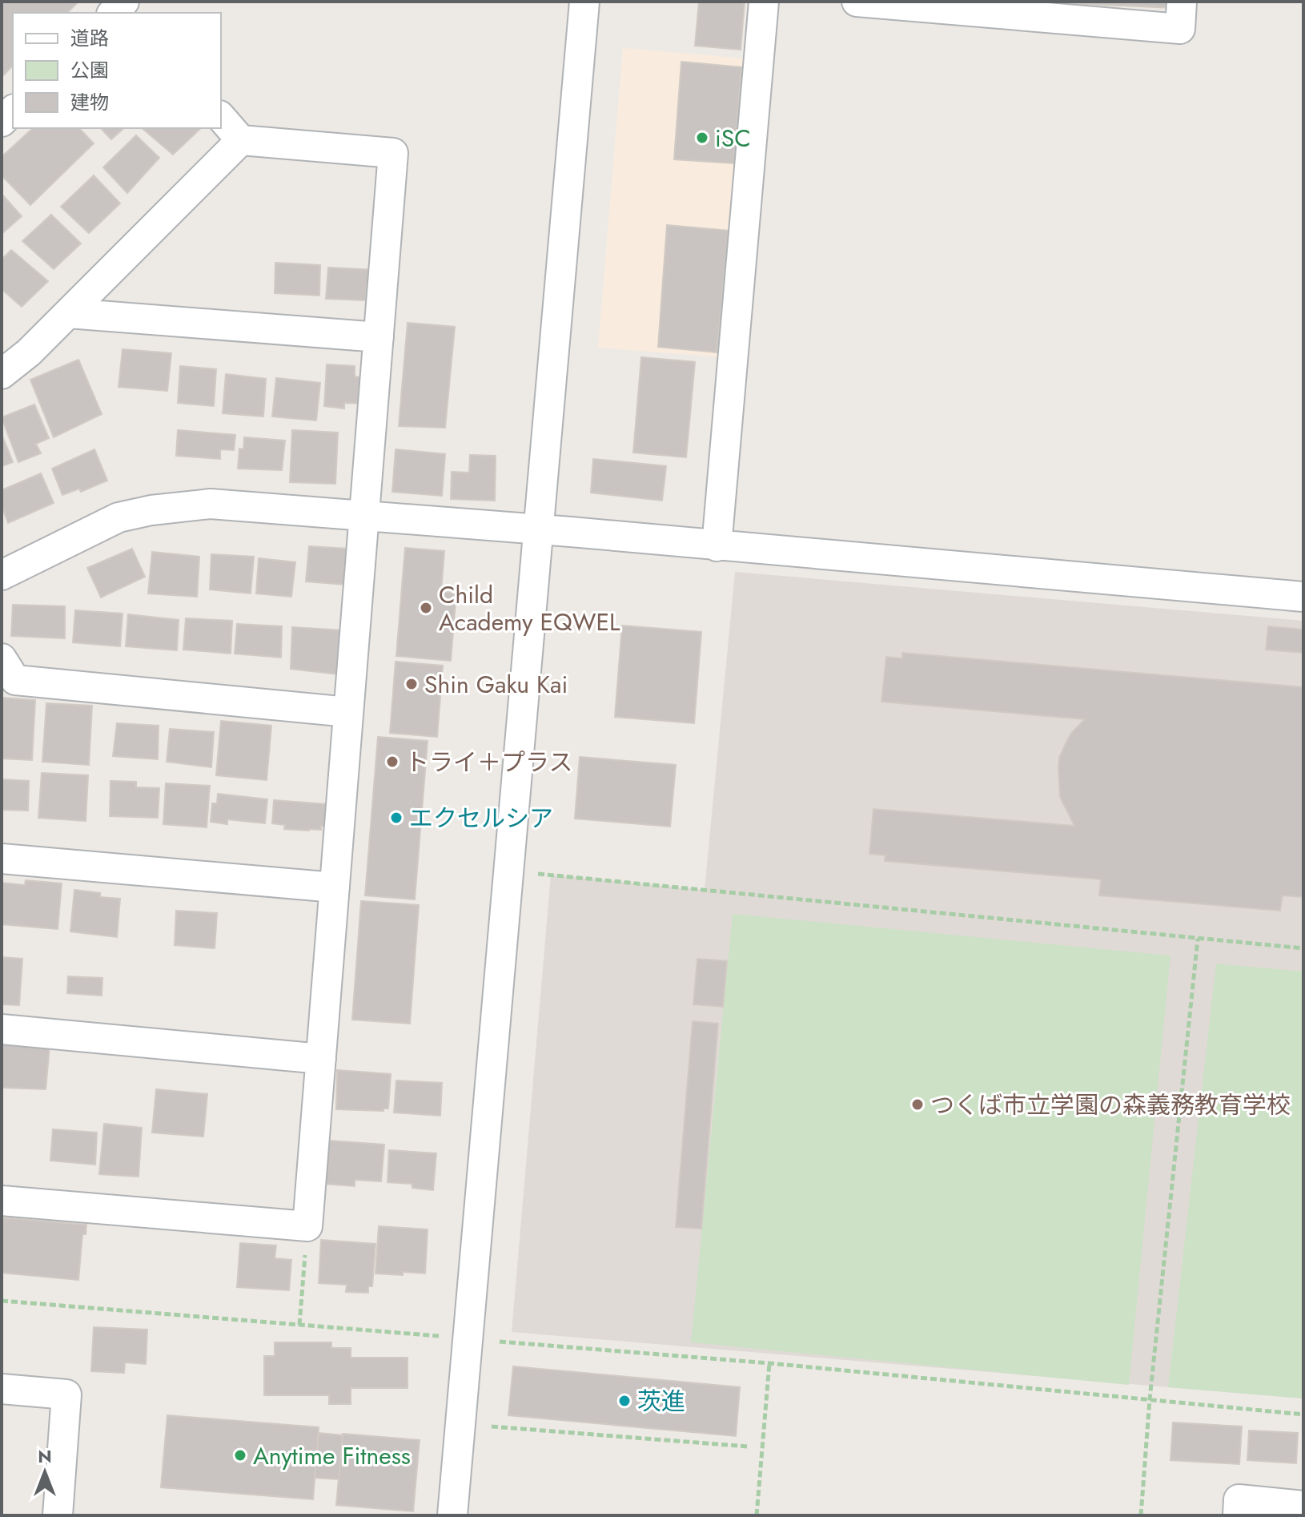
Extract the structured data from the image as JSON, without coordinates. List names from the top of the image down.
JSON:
{
  "places": [
    "iSC",
    "Child Academy EQWEL",
    "Shin Gaku Kai",
    "トライ＋プラス",
    "エクセルシア",
    "つくば市立学園の森義務教育学校",
    "茨進",
    "Anytime Fitness"
  ],
  "legend": ["道路", "公園", "建物"],
  "north": "top"
}
